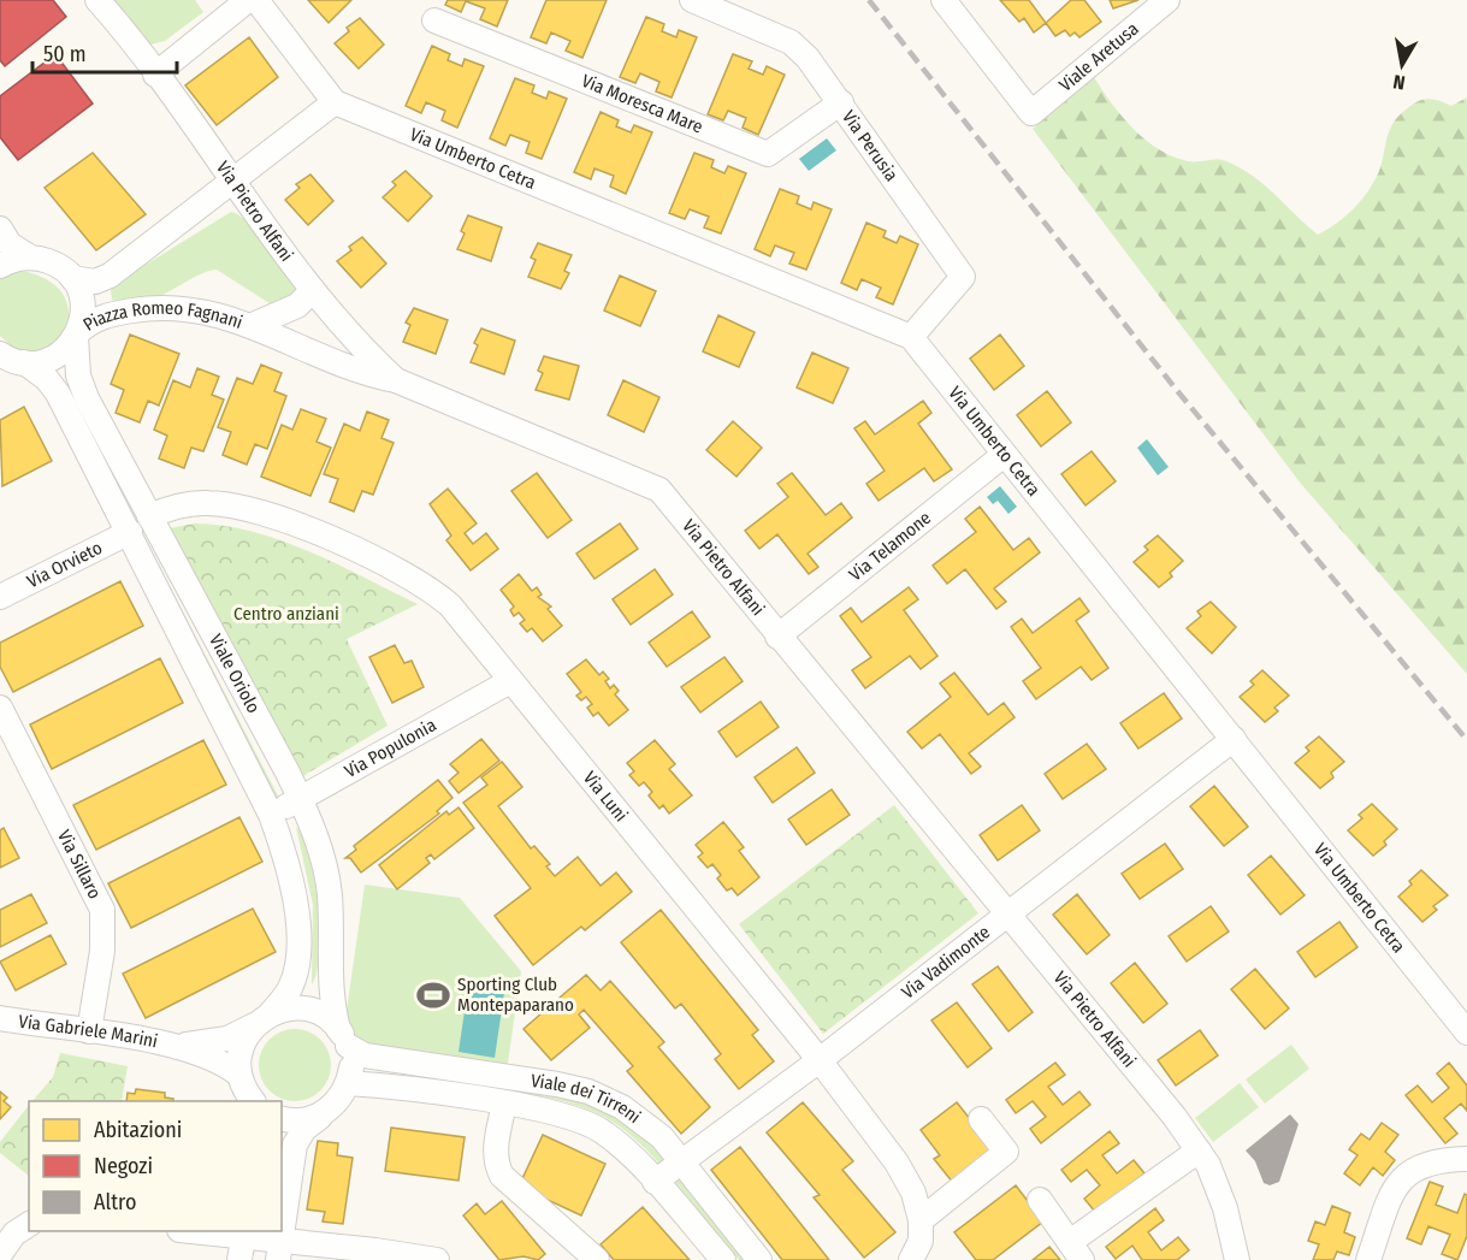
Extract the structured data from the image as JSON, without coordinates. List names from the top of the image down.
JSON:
{
  "streets": {
    "street": [
      "Viale Aretusa",
      "Via Moresca Mare",
      "Via Perusia",
      "Via Umberto Cetra",
      "Via Pietro Alfani",
      "Piazza Romeo Fagnani",
      "Via Telamone",
      "Via Orvieto",
      "Viale Oriolo",
      "Via Populonia",
      "Via Luni",
      "Via Sillaro",
      "Via Vadimonte",
      "Via Gabriele Marini",
      "Viale dei Tirreni"
    ]
  },
  "crossings": [
    ["Via Moresca Mare", "Via Perusia"],
    ["Via Perusia", "Via Umberto Cetra"],
    ["Via Umberto Cetra", "Via Telamone"],
    ["Via Umberto Cetra", "Via Vadimonte"],
    ["Via Pietro Alfani", "Piazza Romeo Fagnani"],
    ["Via Pietro Alfani", "Via Telamone"],
    ["Via Pietro Alfani", "Via Vadimonte"],
    ["Piazza Romeo Fagnani", "Viale Oriolo"],
    ["Via Orvieto", "Viale Oriolo"],
    ["Viale Oriolo", "Via Populonia"],
    ["Viale Oriolo", "Via Luni"],
    ["Viale Oriolo", "Via Gabriele Marini"],
    ["Viale Oriolo", "Viale dei Tirreni"],
    ["Via Populonia", "Via Luni"],
    ["Via Luni", "Via Vadimonte"],
    ["Via Sillaro", "Via Gabriele Marini"],
    ["Via Vadimonte", "Viale dei Tirreni"],
    ["Via Gabriele Marini", "Viale dei Tirreni"]
  ],
  "parks": ["Centro anziani"],
  "places": {
    "sports": ["Sporting Club Montepaparano"]
  },
  "legend": ["Abitazioni", "Negozi", "Altro"],
  "scale_bar": "50 m",
  "north": "bottom"
}
